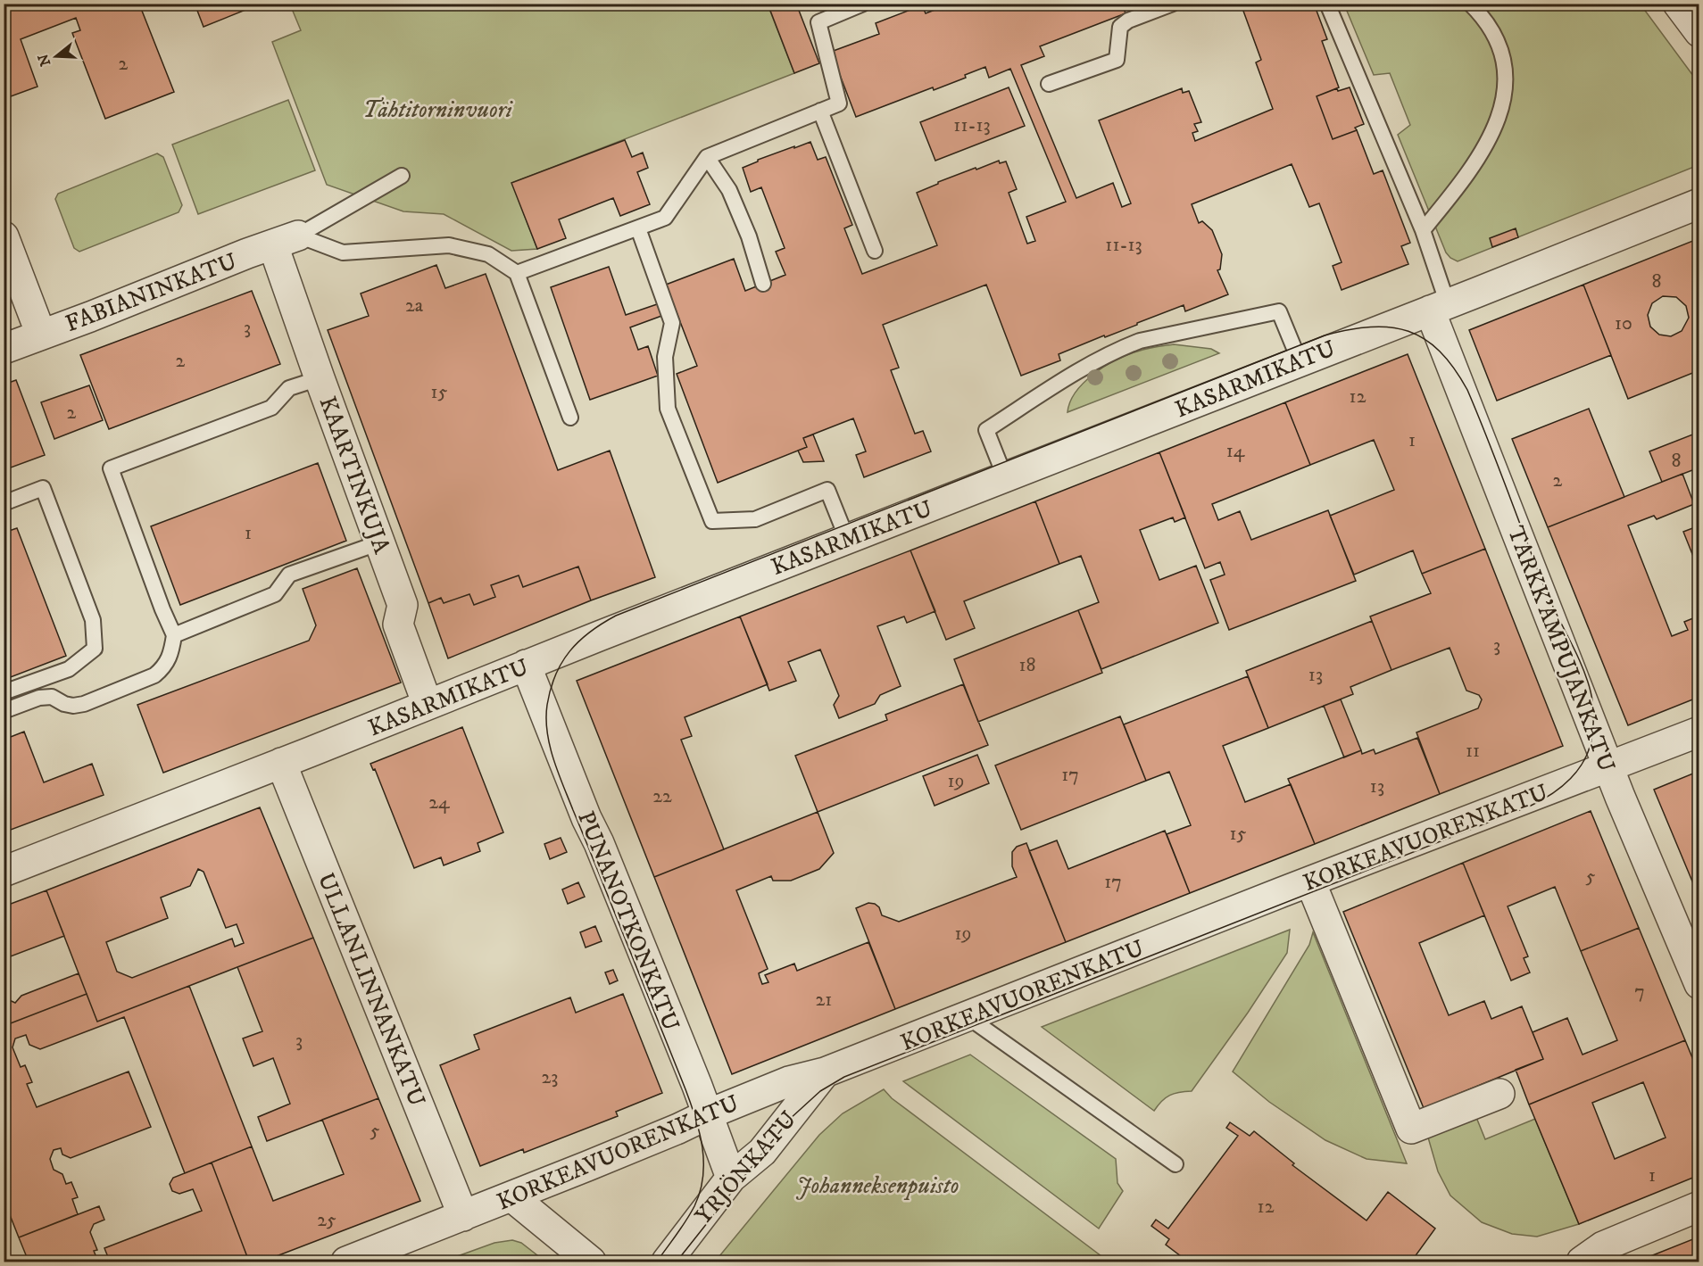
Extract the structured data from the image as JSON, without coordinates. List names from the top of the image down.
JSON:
{
  "streets": {
    "street": [
      "FABIANINKATU",
      "KASARMIKATU",
      "KAARTINKUJA",
      "TARKK'AMPUJANKATU",
      "KORKEAVUORENKATU",
      "PUNANOTKONKATU",
      "ULLANLINNANKATU",
      "YRJÖNKATU"
    ]
  },
  "crossings": [
    ["FABIANINKATU", "KAARTINKUJA"],
    ["KASARMIKATU", "KAARTINKUJA"],
    ["KASARMIKATU", "TARKK'AMPUJANKATU"],
    ["KASARMIKATU", "PUNANOTKONKATU"],
    ["KASARMIKATU", "ULLANLINNANKATU"],
    ["TARKK'AMPUJANKATU", "KORKEAVUORENKATU"],
    ["KORKEAVUORENKATU", "PUNANOTKONKATU"],
    ["KORKEAVUORENKATU", "ULLANLINNANKATU"],
    ["KORKEAVUORENKATU", "YRJÖNKATU"],
    ["PUNANOTKONKATU", "YRJÖNKATU"]
  ],
  "parks": ["Tähtitorninvuori", "Johanneksenpuisto"],
  "house_numbers": [
    "2",
    "11-13",
    "11-13",
    "8",
    "2a",
    "10",
    "3",
    "2",
    "15",
    "12",
    "2",
    "1",
    "14",
    "8",
    "2",
    "1",
    "3",
    "18",
    "13",
    "11",
    "17",
    "19",
    "13",
    "22",
    "24",
    "15",
    "5",
    "17",
    "19",
    "7",
    "21",
    "3",
    "23",
    "5",
    "1",
    "12",
    "25"
  ],
  "north": "left"
}
